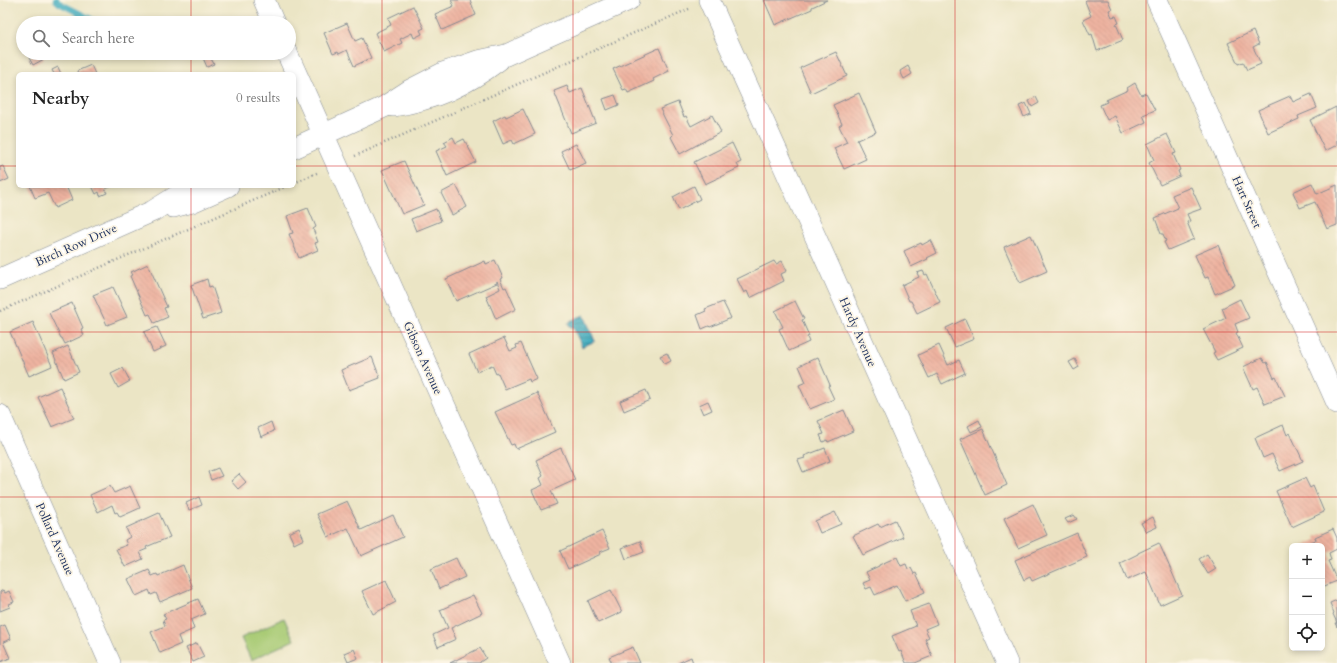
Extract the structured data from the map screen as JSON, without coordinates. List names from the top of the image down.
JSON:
{
  "streets": {
    "street": [
      "Hart Street",
      "Birch Row Drive",
      "Hardy Avenue",
      "Gibson Avenue",
      "Pollard Avenue"
    ]
  },
  "page": {
    "search": "Search here",
    "heading": ["Nearby", "0 results"],
    "map_buttons": ["+", "−"]
  }
}
